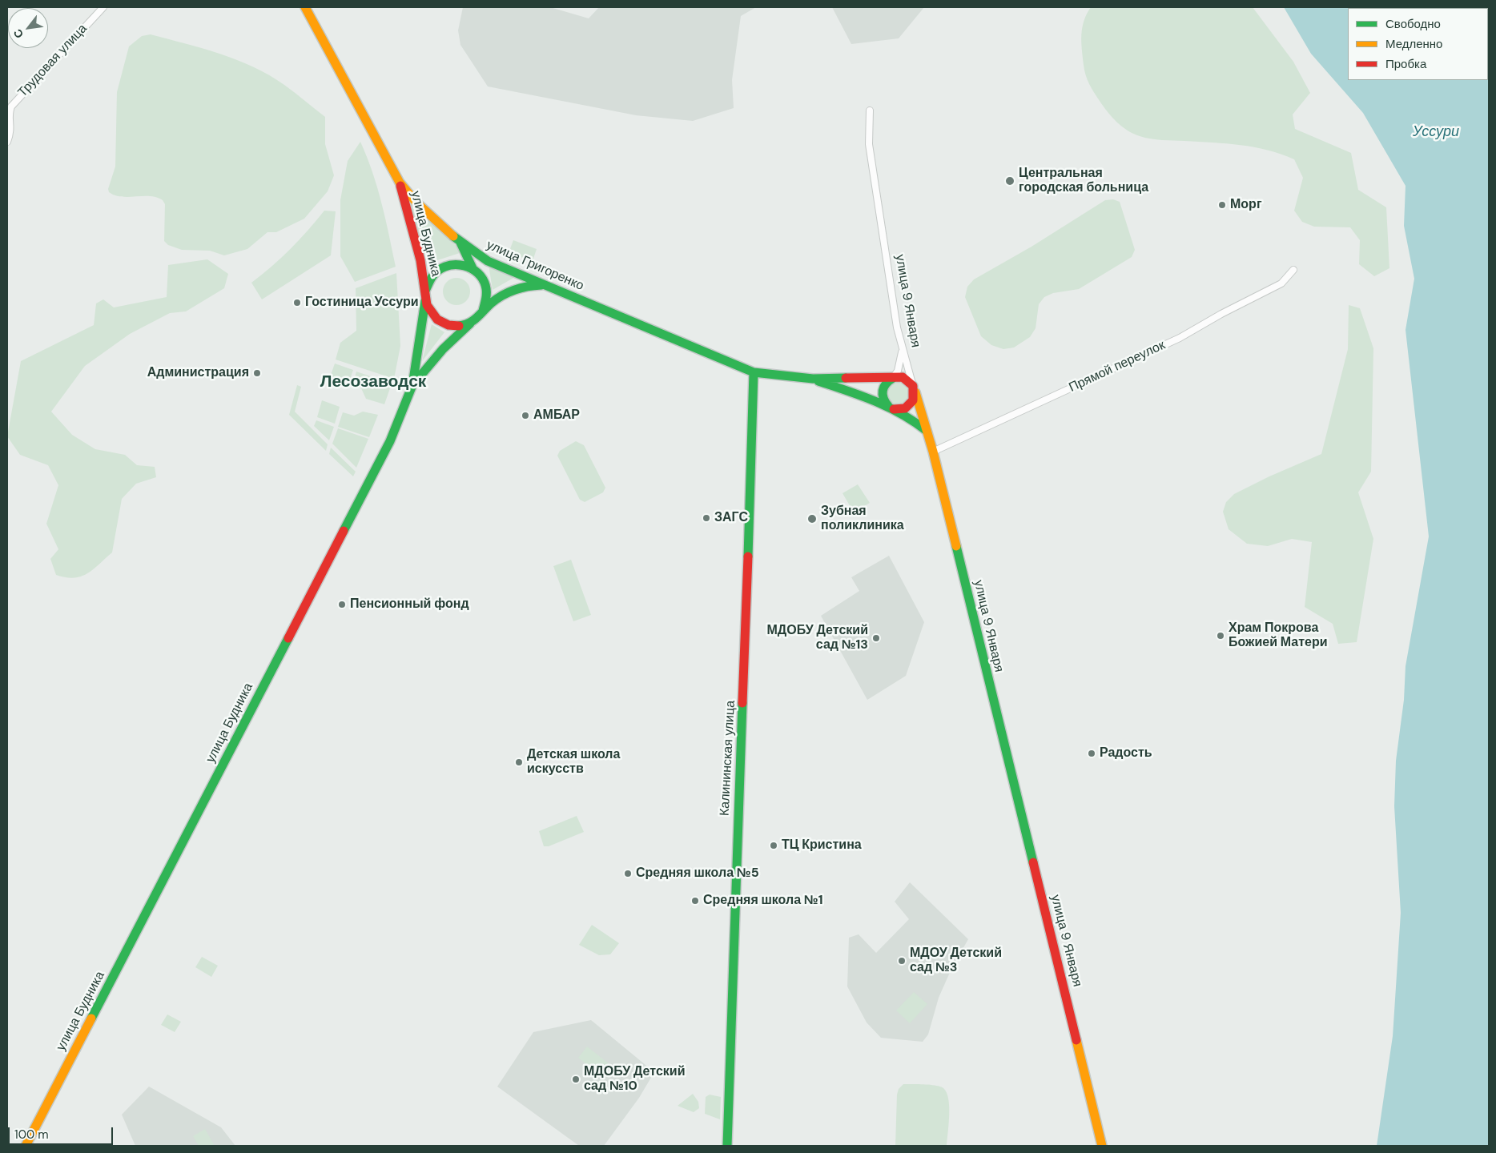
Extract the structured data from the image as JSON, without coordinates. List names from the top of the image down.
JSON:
{
  "streets": {
    "main road": [
      "улица Будника",
      "улица Григоренко",
      "улица 9 Января",
      "Калининская улица"
    ],
    "street": ["Трудовая улица", "Прямой переулок"]
  },
  "crossings": [
    ["улица Будника", "улица Григоренко"],
    ["улица Григоренко", "Калининская улица"],
    ["улица 9 Января", "Прямой переулок"]
  ],
  "districts": ["Лесозаводск"],
  "water": ["Уссури"],
  "places": [
    "Центральная городская больница",
    "Морг",
    "Гостиница Уссури",
    "Администрация",
    "АМБАР",
    "ЗАГС",
    "Зубная поликлиника",
    "Пенсионный фонд",
    "Храм Покрова Божией Матери",
    "МДОБУ Детский сад №13",
    "Радость",
    "Детская школа искусств",
    "ТЦ Кристина",
    "Средняя школа №5",
    "Средняя школа №1",
    "МДОУ Детский сад №3",
    "МДОБУ Детский сад №10"
  ],
  "legend": ["Свободно", "Медленно", "Пробка"],
  "scale_bar": "100 m",
  "north": "bottom left"
}
